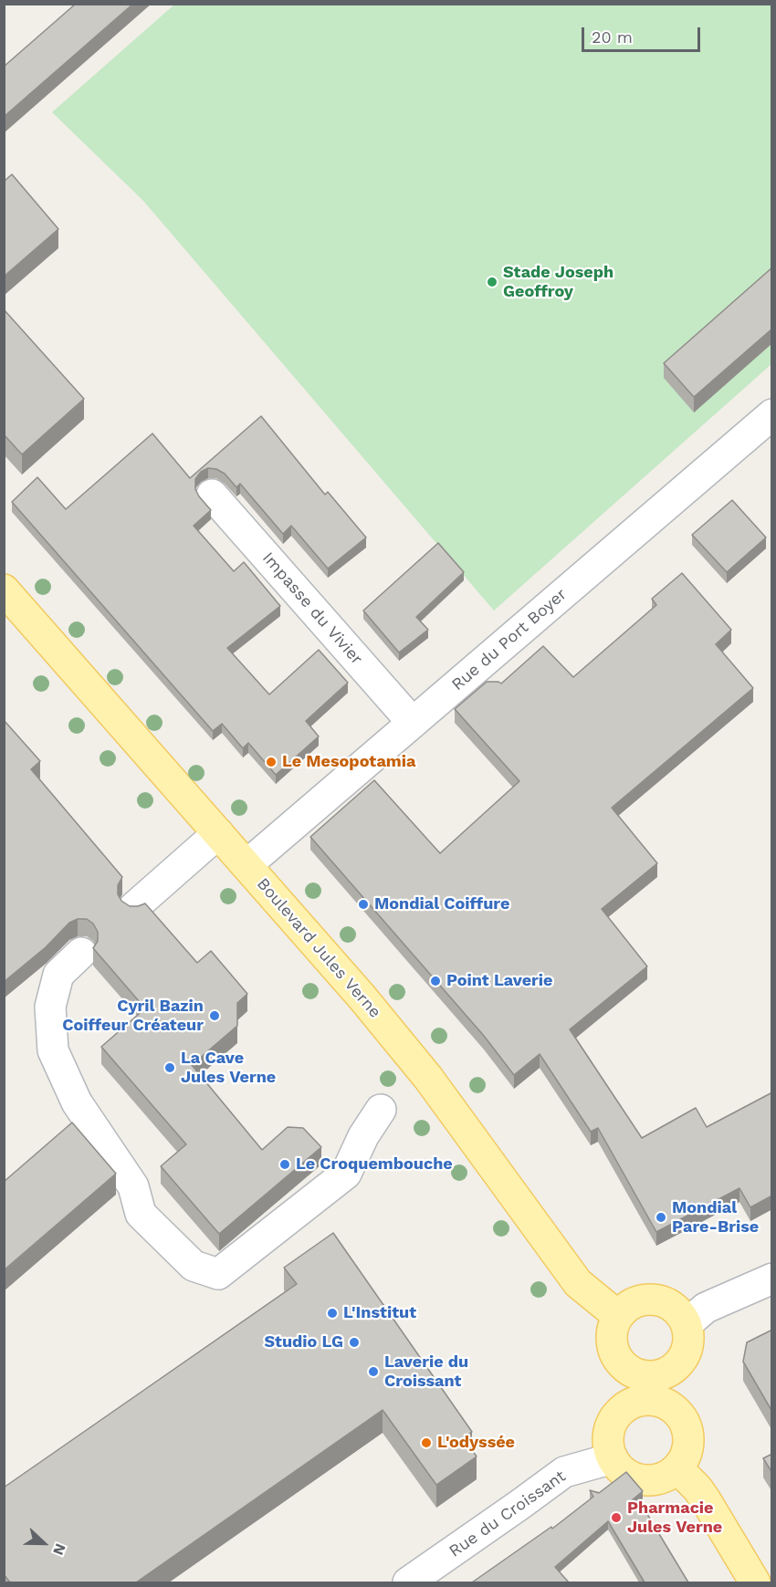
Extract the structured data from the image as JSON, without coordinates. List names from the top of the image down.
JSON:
{
  "streets": {
    "main road": ["Boulevard Jules Verne"],
    "street": ["Impasse du Vivier", "Rue du Port Boyer", "Rue du Croissant"]
  },
  "crossings": [
    ["Impasse du Vivier", "Rue du Port Boyer"],
    ["Rue du Port Boyer", "Boulevard Jules Verne"]
  ],
  "places": [
    "Stade Joseph Geoffroy",
    "Le Mesopotamia",
    "Mondial Coiffure",
    "Point Laverie",
    "Cyril Bazin Coiffeur Créateur",
    "La Cave Jules Verne",
    "Le Croquembouche",
    "Mondial Pare-Brise",
    "L'Institut",
    "Studio LG",
    "Laverie du Croissant",
    "L'odyssée",
    "Pharmacie Jules Verne"
  ],
  "scale_bar": "20 m",
  "north": "right"
}
